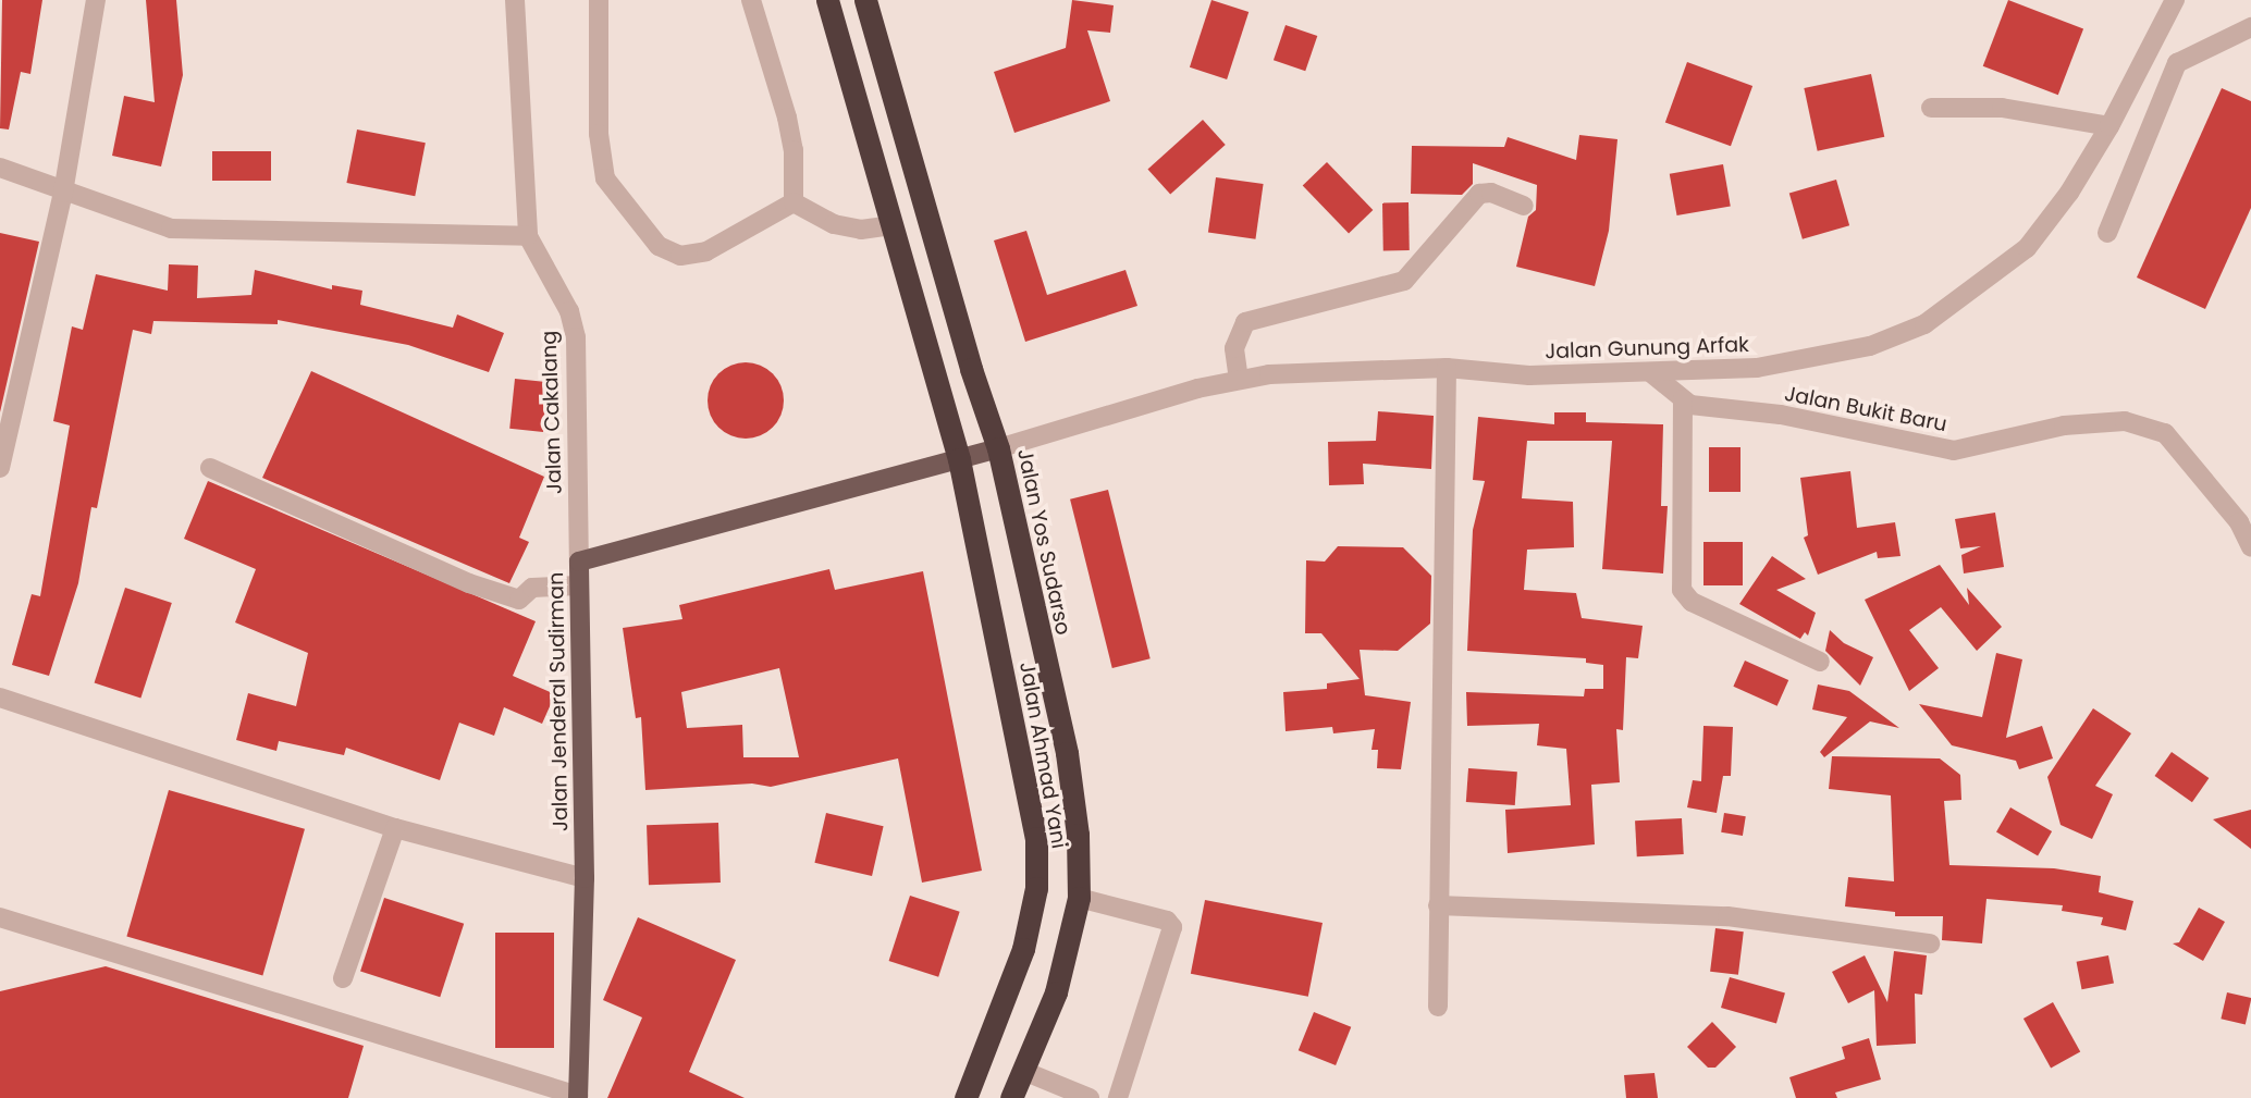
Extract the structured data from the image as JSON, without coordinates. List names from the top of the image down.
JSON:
{
  "streets": {
    "highway": ["Jalan Yos Sudarso", "Jalan Ahmad Yani"],
    "main road": ["Jalan Gunung Arfak", "Jalan Jenderal Sudirman"],
    "street": ["Jalan Bukit Baru", "Jalan Cakalang"]
  },
  "crossings": [
    ["Jalan Gunung Arfak", "Jalan Bukit Baru"],
    ["Jalan Gunung Arfak", "Jalan Yos Sudarso"],
    ["Jalan Gunung Arfak", "Jalan Jenderal Sudirman"],
    ["Jalan Gunung Arfak", "Jalan Ahmad Yani"],
    ["Jalan Cakalang", "Jalan Jenderal Sudirman"],
    ["Jalan Jenderal Sudirman", "Jalan Ahmad Yani"]
  ]
}
